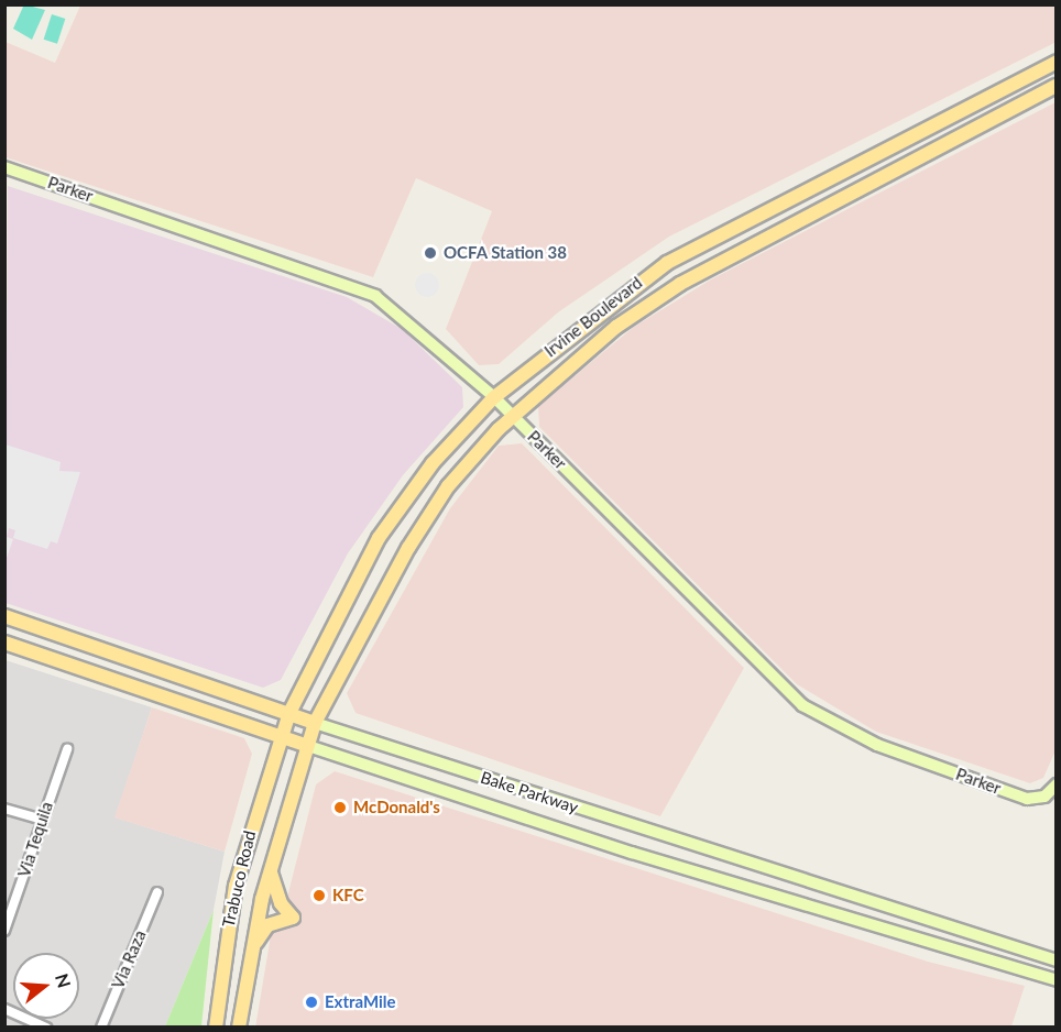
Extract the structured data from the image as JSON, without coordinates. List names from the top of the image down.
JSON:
{
  "streets": {
    "main road": [
      "Parker",
      "Irvine Boulevard",
      "Bake Parkway",
      "Trabuco Road"
    ],
    "street": ["Via Tequila", "Via Raza"]
  },
  "crossings": [
    ["Parker", "Irvine Boulevard"],
    ["Irvine Boulevard", "Bake Parkway"],
    ["Irvine Boulevard", "Trabuco Road"],
    ["Bake Parkway", "Trabuco Road"]
  ],
  "places": [
    "OCFA Station 38",
    "McDonald's",
    "KFC",
    "ExtraMile"
  ],
  "north": "right"
}
